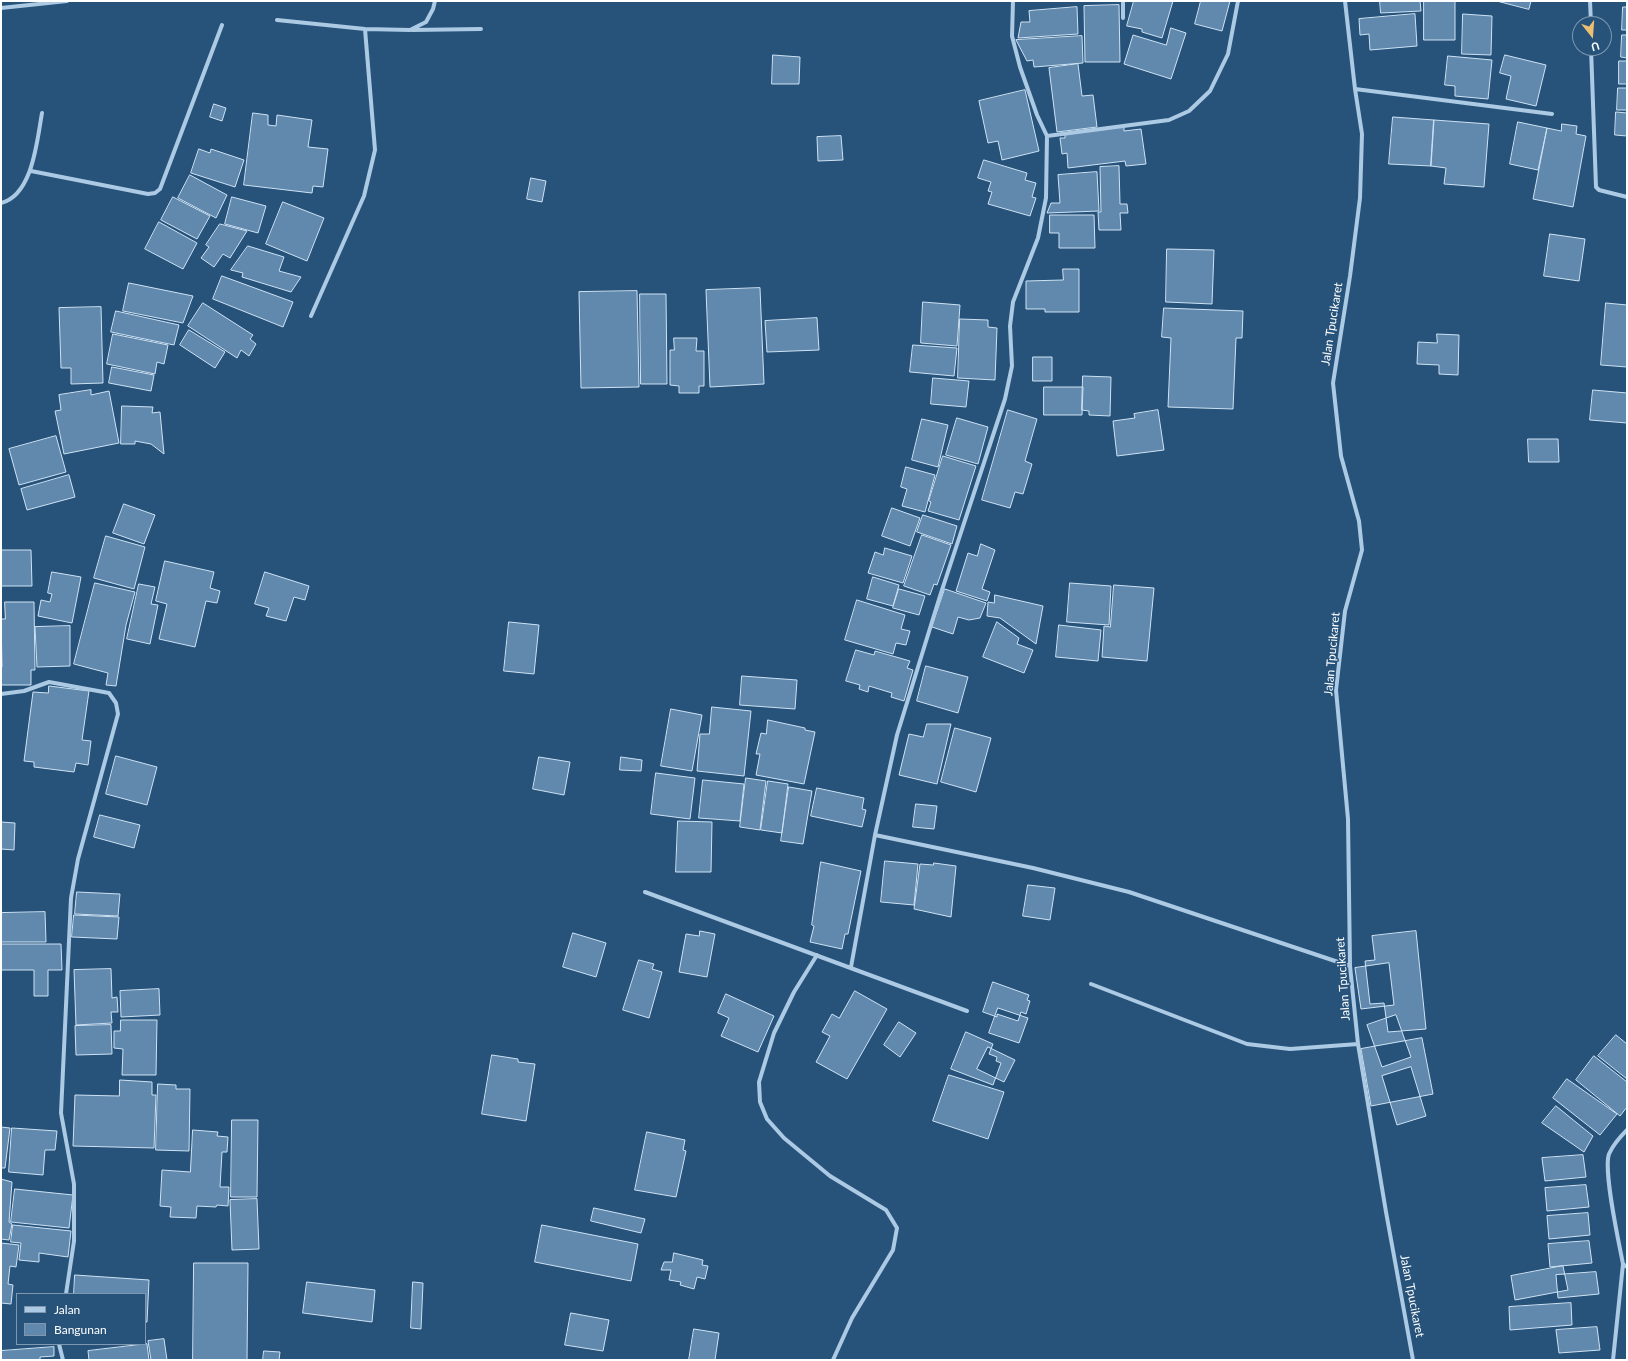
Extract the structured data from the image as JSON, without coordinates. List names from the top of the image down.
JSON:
{
  "streets": {
    "street": ["Jalan Tpucikaret"]
  },
  "legend": ["Jalan", "Bangunan"],
  "north": "bottom"
}
